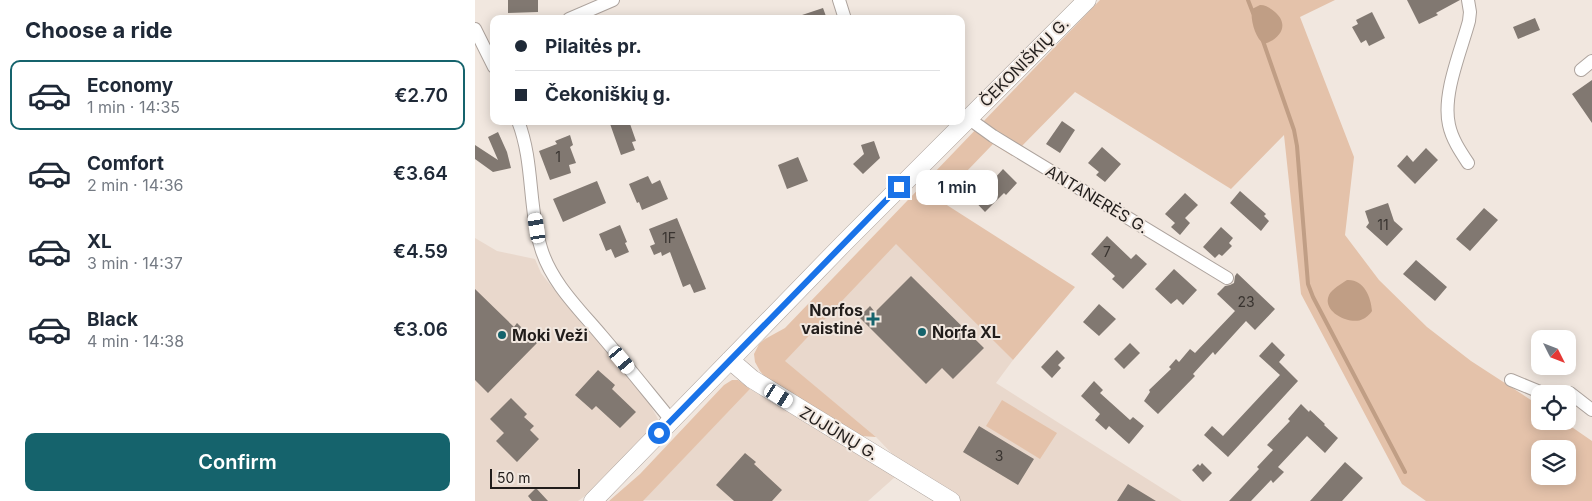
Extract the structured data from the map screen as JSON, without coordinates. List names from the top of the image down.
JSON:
{
  "streets": {
    "main road": ["ČEKONIŠKIŲ G.", "ZUJŪNŲ G."],
    "street": ["ANTANERĖS G."]
  },
  "crossings": [
    ["ČEKONIŠKIŲ G.", "ANTANERĖS G."],
    ["ČEKONIŠKIŲ G.", "ZUJŪNŲ G."]
  ],
  "places": {
    "health": ["Norfos vaistinė"],
    "other": ["Norfa XL", "Moki Veži"]
  },
  "house_numbers": [
    "1",
    "11",
    "1F",
    "7",
    "23",
    "3"
  ],
  "scale_bar": "50 m",
  "north": "bottom right",
  "page": {
    "heading": "Choose a ride",
    "banner": ["Pilaitės pr.", "Čekoniškių g."],
    "list": [
      {
        "name": "Economy",
        "note": "1 min · 14:35",
        "value": "€2.70"
      },
      {
        "name": "Comfort",
        "note": "2 min · 14:36",
        "value": "€3.64"
      },
      {
        "name": "XL",
        "note": "3 min · 14:37",
        "value": "€4.59"
      },
      {
        "name": "Black",
        "note": "4 min · 14:38",
        "value": "€3.06"
      }
    ],
    "bubble": "1 min",
    "buttons": "Confirm",
    "scale": "50 m"
  }
}
